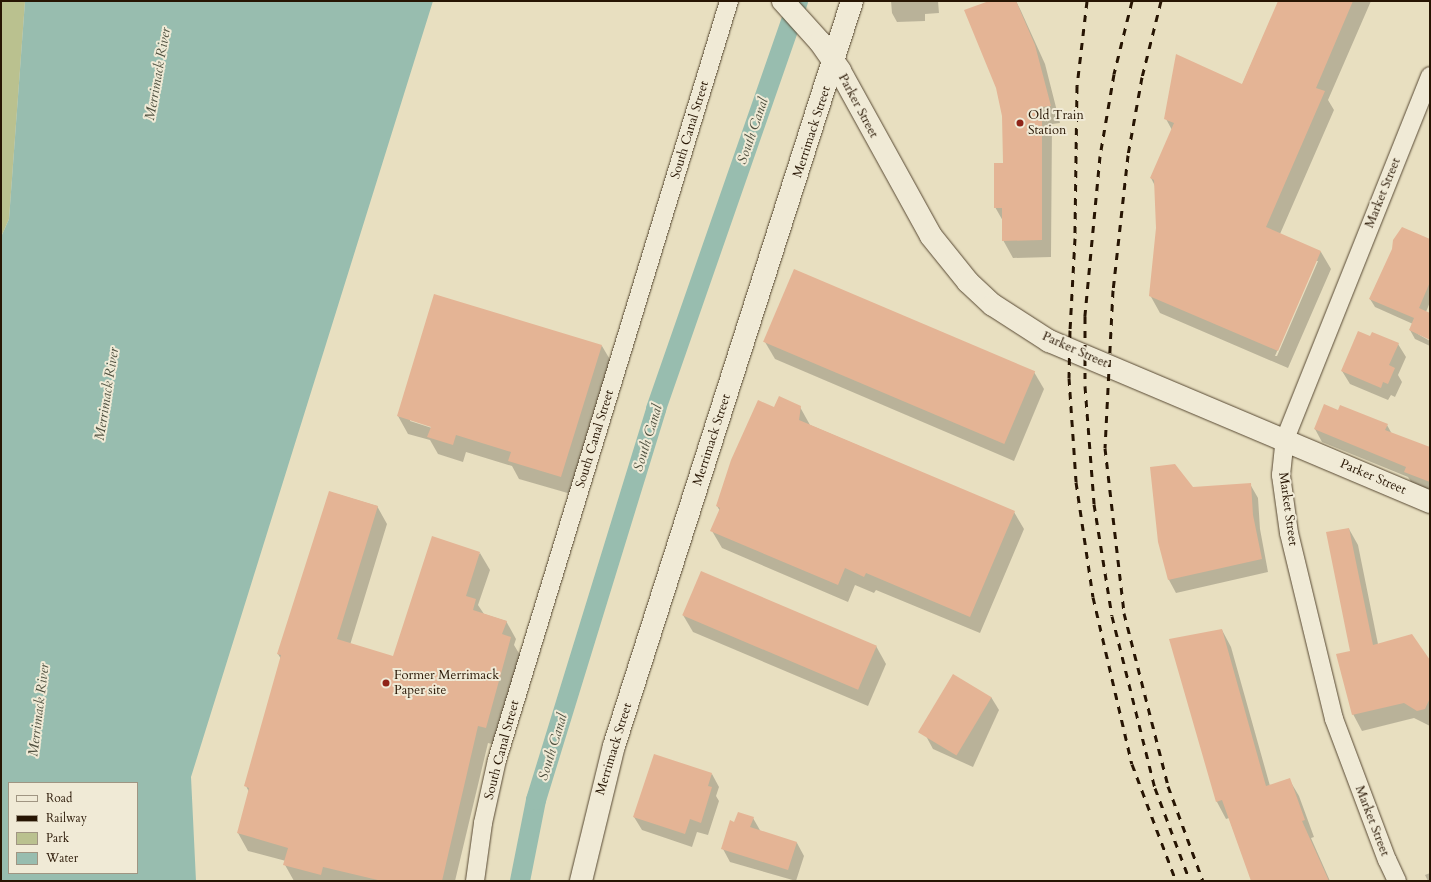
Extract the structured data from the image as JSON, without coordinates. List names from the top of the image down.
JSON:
{
  "streets": {
    "main road": ["Parker Street", "Merrimack Street"],
    "street": ["South Canal Street", "Market Street"]
  },
  "crossings": [
    ["Parker Street", "Merrimack Street"],
    ["Parker Street", "Market Street"]
  ],
  "water": ["Merrimack River", "South Canal"],
  "places": ["Old Train Station", "Former Merrimack Paper site"],
  "legend": [
    "Road",
    "Railway",
    "Park",
    "Water"
  ]
}
